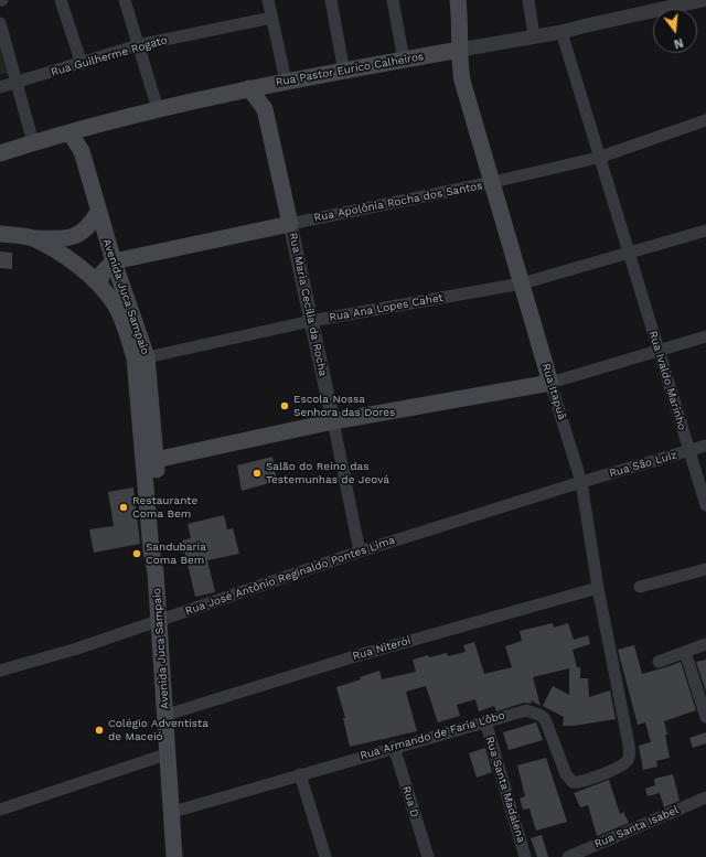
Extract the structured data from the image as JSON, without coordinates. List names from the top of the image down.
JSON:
{
  "streets": {
    "main road": [
      "Rua Pastor Euríco Calheiros",
      "Rua Apolônia Rocha dos Santos",
      "Avenida Juca Sampaio",
      "Rua Maria Cecília da Rocha",
      "Rua Itapuã"
    ],
    "street": [
      "Rua Guilherme Rogato",
      "Rua Ana Lopes Cahet",
      "Rua Ivaldo Marinho",
      "Rua São Luiz",
      "Rua José Antônio Reginaldo Pontes Lima",
      "Rua Niterói",
      "Rua Armando de Faria Lôbo",
      "Rua Santa Madalena",
      "Rua D",
      "Rua Santa Isabel"
    ]
  },
  "crossings": [
    ["Rua Pastor Euríco Calheiros", "Avenida Juca Sampaio"],
    ["Rua Pastor Euríco Calheiros", "Rua Maria Cecília da Rocha"],
    ["Rua Pastor Euríco Calheiros", "Rua Ivaldo Marinho"],
    ["Rua Pastor Euríco Calheiros", "Rua Itapuã"],
    ["Rua Apolônia Rocha dos Santos", "Avenida Juca Sampaio"],
    ["Rua Apolônia Rocha dos Santos", "Rua Maria Cecília da Rocha"],
    ["Rua Apolônia Rocha dos Santos", "Rua Ivaldo Marinho"],
    ["Rua Apolônia Rocha dos Santos", "Rua Itapuã"],
    ["Avenida Juca Sampaio", "Rua Ana Lopes Cahet"],
    ["Avenida Juca Sampaio", "Rua José Antônio Reginaldo Pontes Lima"],
    ["Avenida Juca Sampaio", "Rua Niterói"],
    ["Avenida Juca Sampaio", "Rua Armando de Faria Lôbo"],
    ["Rua Maria Cecília da Rocha", "Rua Ana Lopes Cahet"],
    ["Rua Maria Cecília da Rocha", "Rua José Antônio Reginaldo Pontes Lima"],
    ["Rua Ana Lopes Cahet", "Rua Itapuã"],
    ["Rua Ivaldo Marinho", "Rua São Luiz"],
    ["Rua Itapuã", "Rua São Luiz"],
    ["Rua Itapuã", "Rua José Antônio Reginaldo Pontes Lima"],
    ["Rua Itapuã", "Rua Niterói"],
    ["Rua Itapuã", "Rua Armando de Faria Lôbo"],
    ["Rua São Luiz", "Rua José Antônio Reginaldo Pontes Lima"],
    ["Rua Armando de Faria Lôbo", "Rua Santa Madalena"],
    ["Rua Armando de Faria Lôbo", "Rua D"]
  ],
  "places": [
    "Escola Nossa Senhora das Dores",
    "Salão do Reino das Testemunhas de Jeová",
    "Restaurante Coma Bem",
    "Sandubaria Coma Bem",
    "Colégio Adventista de Maceió"
  ],
  "north": "bottom"
}
